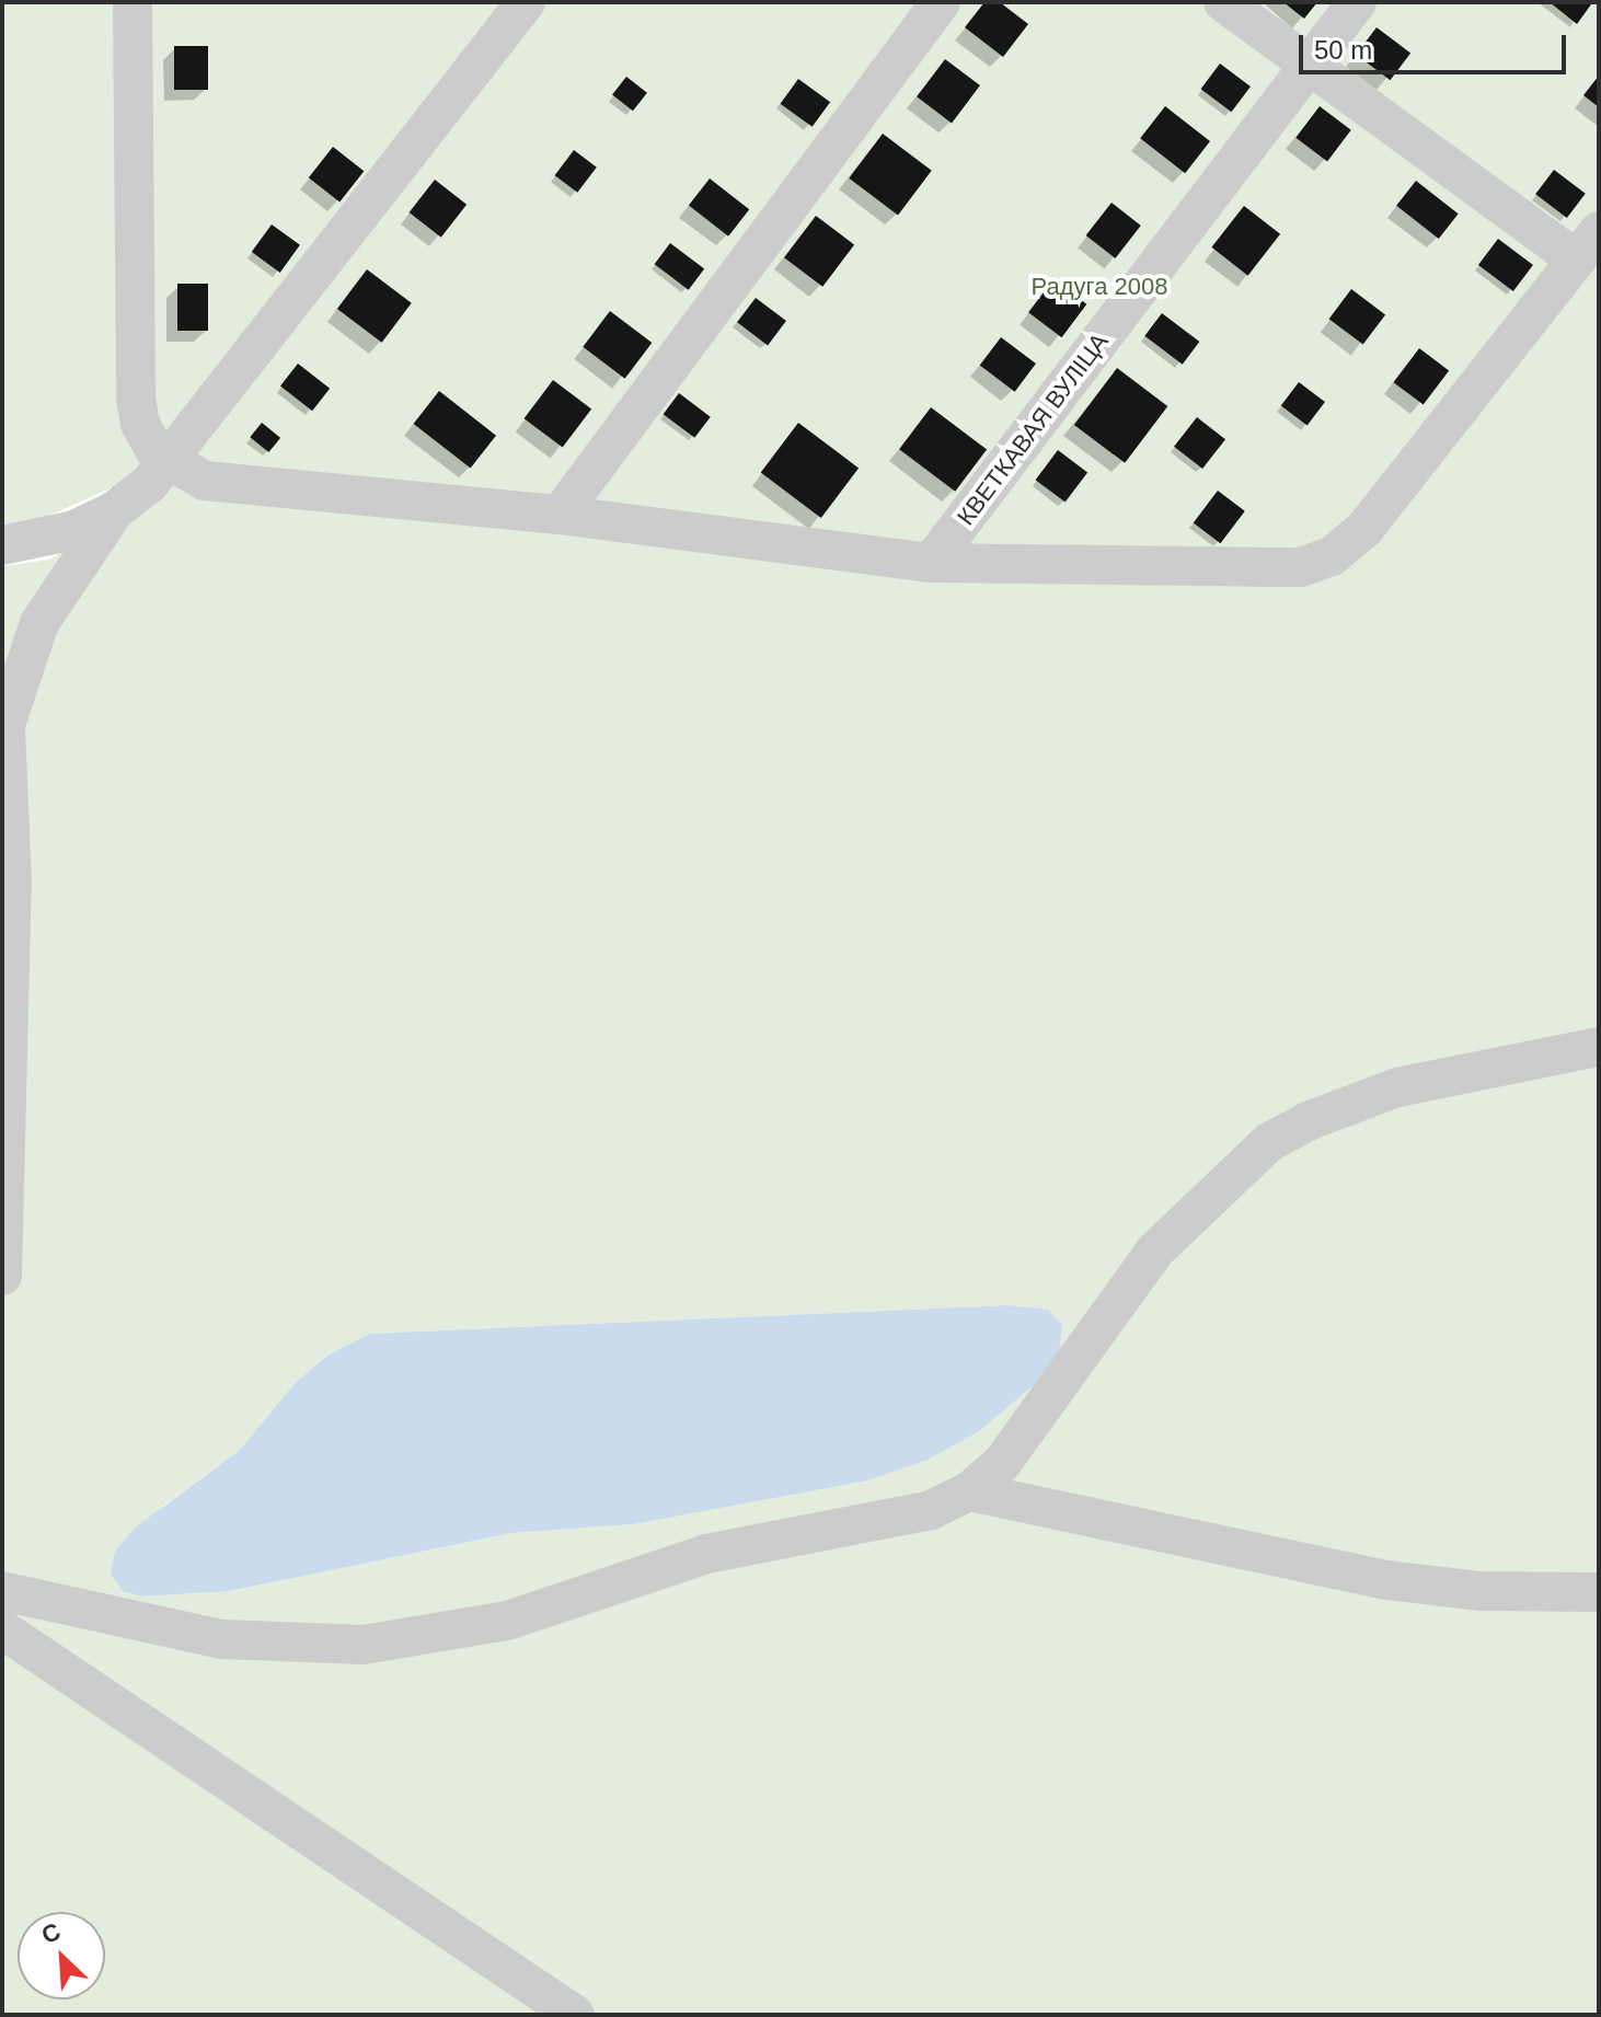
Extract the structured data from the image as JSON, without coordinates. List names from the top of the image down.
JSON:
{
  "streets": {
    "street": ["КВЕТКАВАЯ ВУЛІЦА"]
  },
  "parks": ["Радуга 2008"],
  "scale_bar": "50 m",
  "north": "top left"
}
